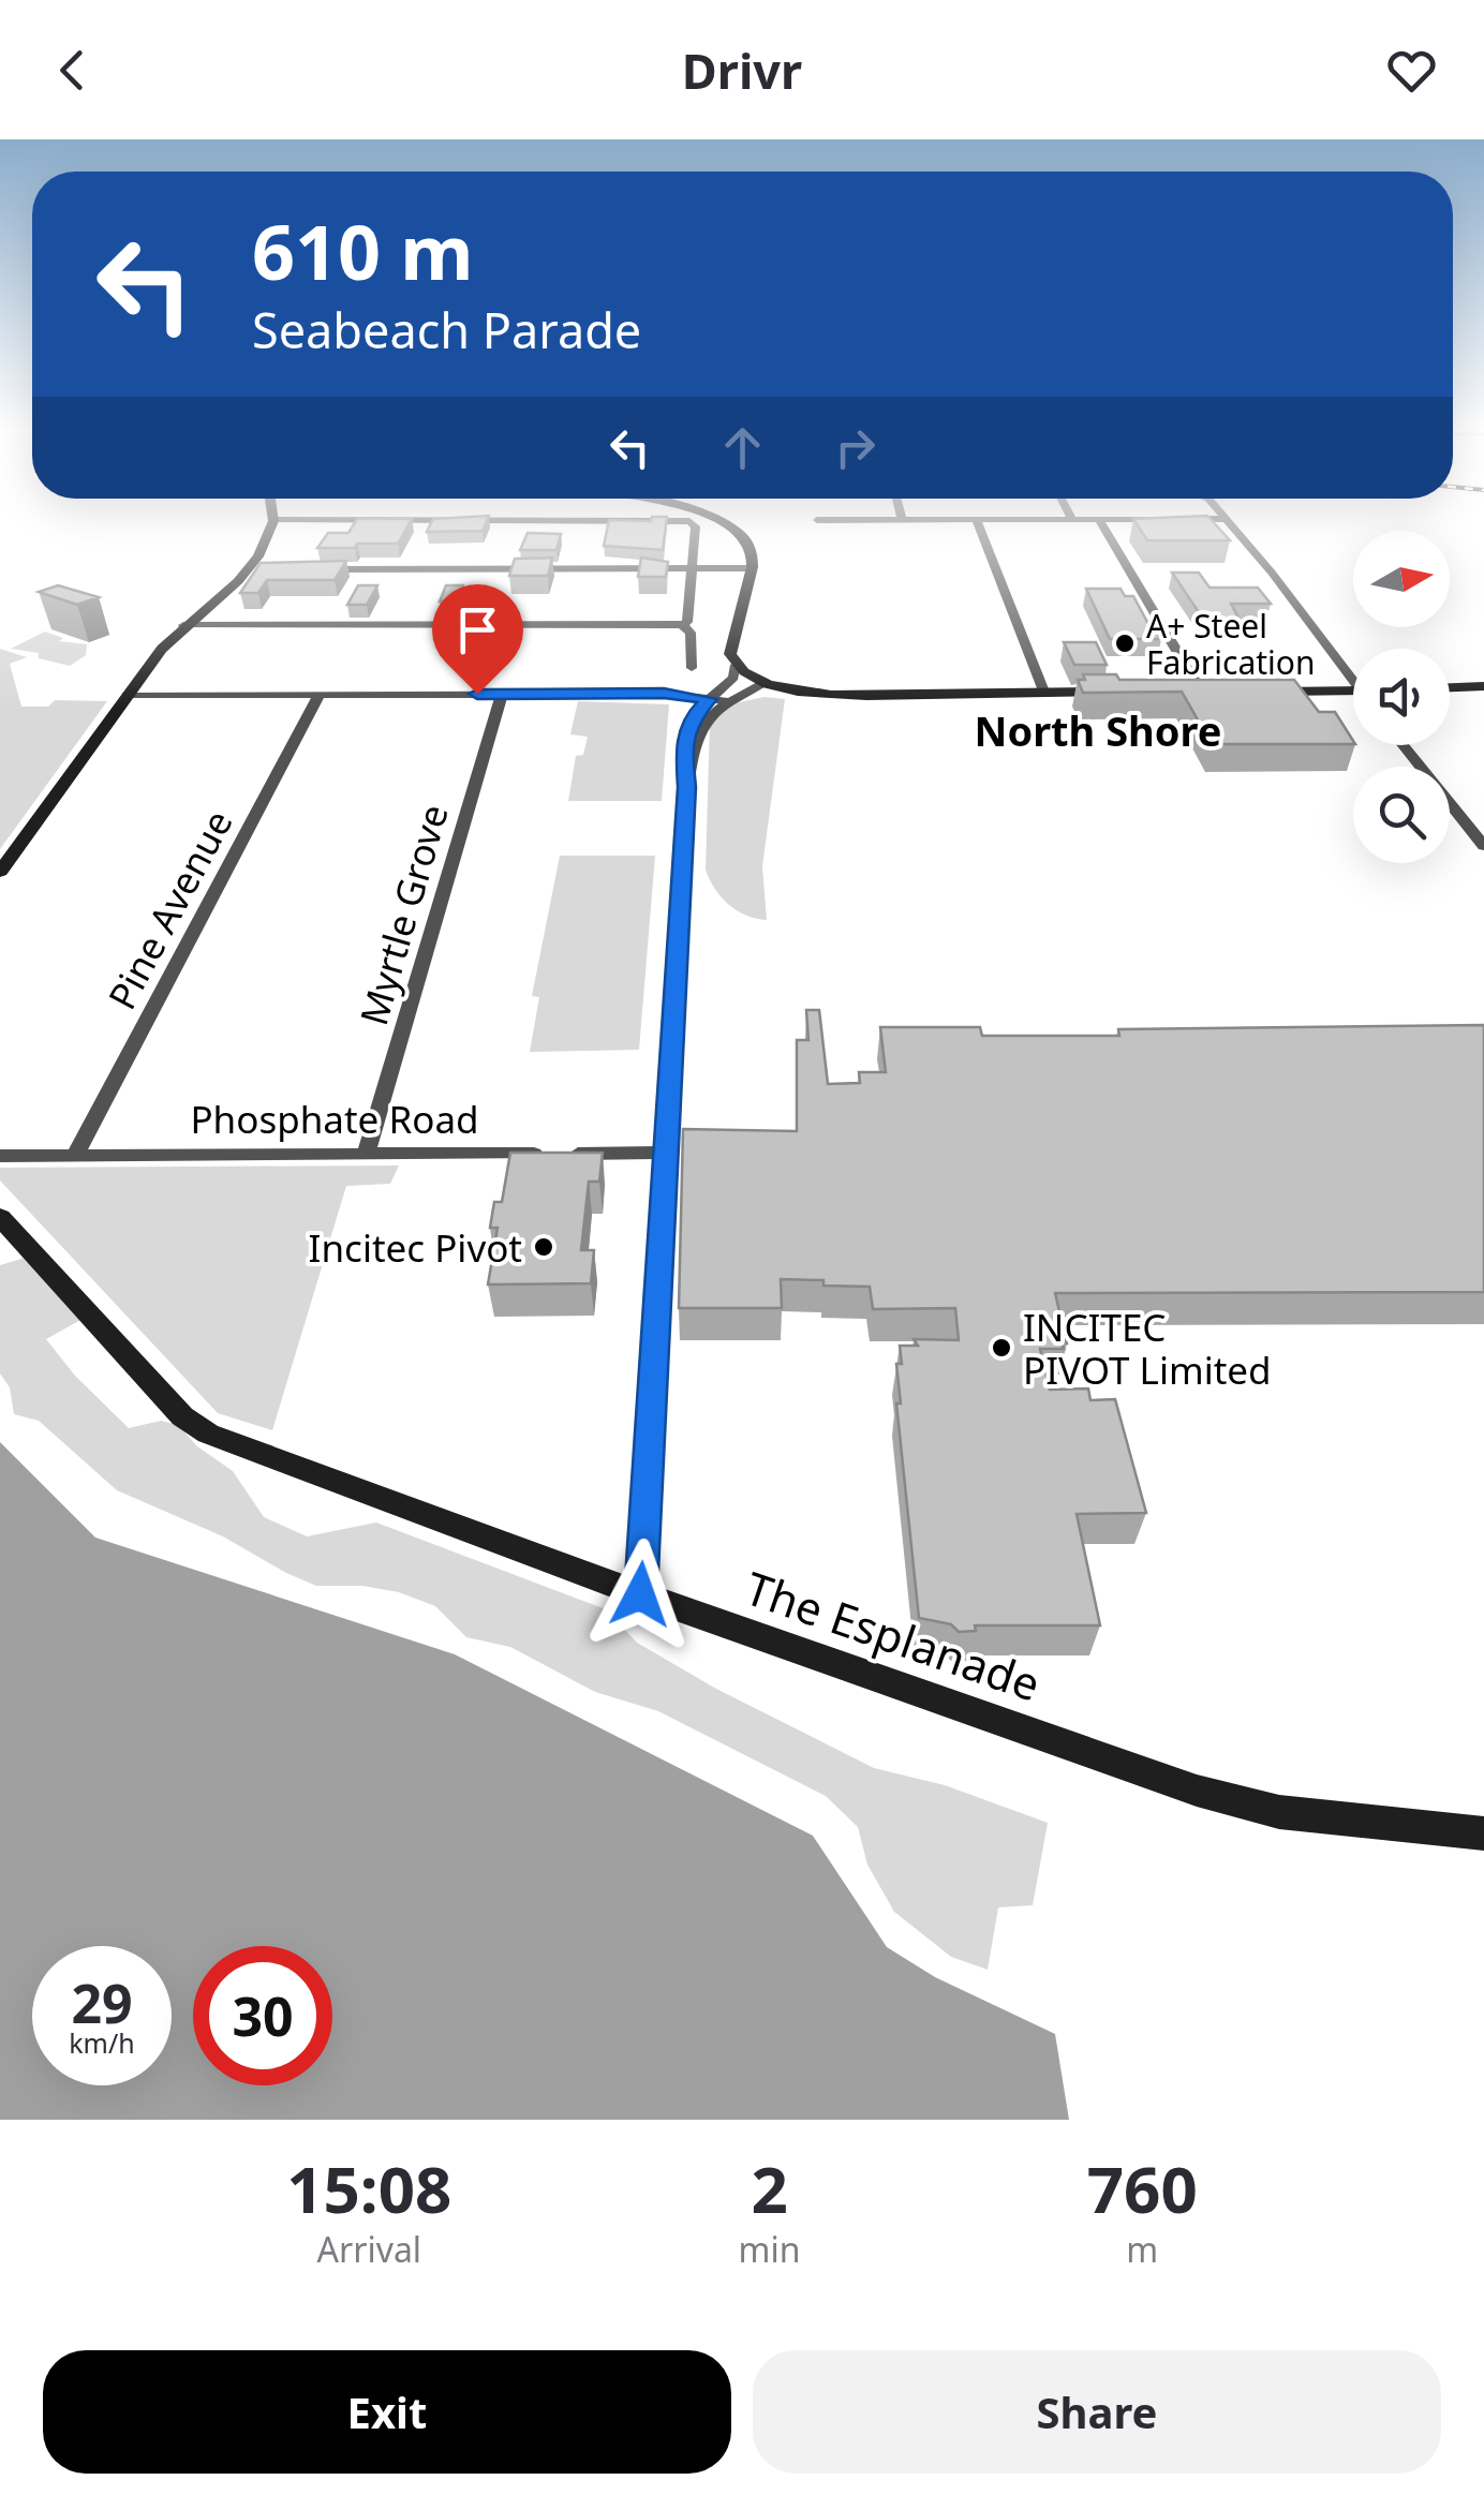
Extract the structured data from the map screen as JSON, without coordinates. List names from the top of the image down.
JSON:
{
  "streets": {
    "street": [
      "Pine Avenue",
      "Myrtle Grove",
      "Phosphate Road",
      "The Esplanade"
    ]
  },
  "crossings": [
    ["Pine Avenue", "Phosphate Road"],
    ["Myrtle Grove", "Phosphate Road"]
  ],
  "districts": ["North Shore"],
  "places": ["A+ Steel Fabrication", "Incitec Pivot", "INCITEC PIVOT Limited"],
  "north": "right",
  "page": {
    "header": "Drivr",
    "turn": ["610 m", "Seabeach Parade"],
    "speed": "29 km/h",
    "limit": "30",
    "eta": [
      "15:08",
      "Arrival",
      "2",
      "min",
      "760",
      "m"
    ],
    "buttons": ["Exit", "Share"]
  }
}
